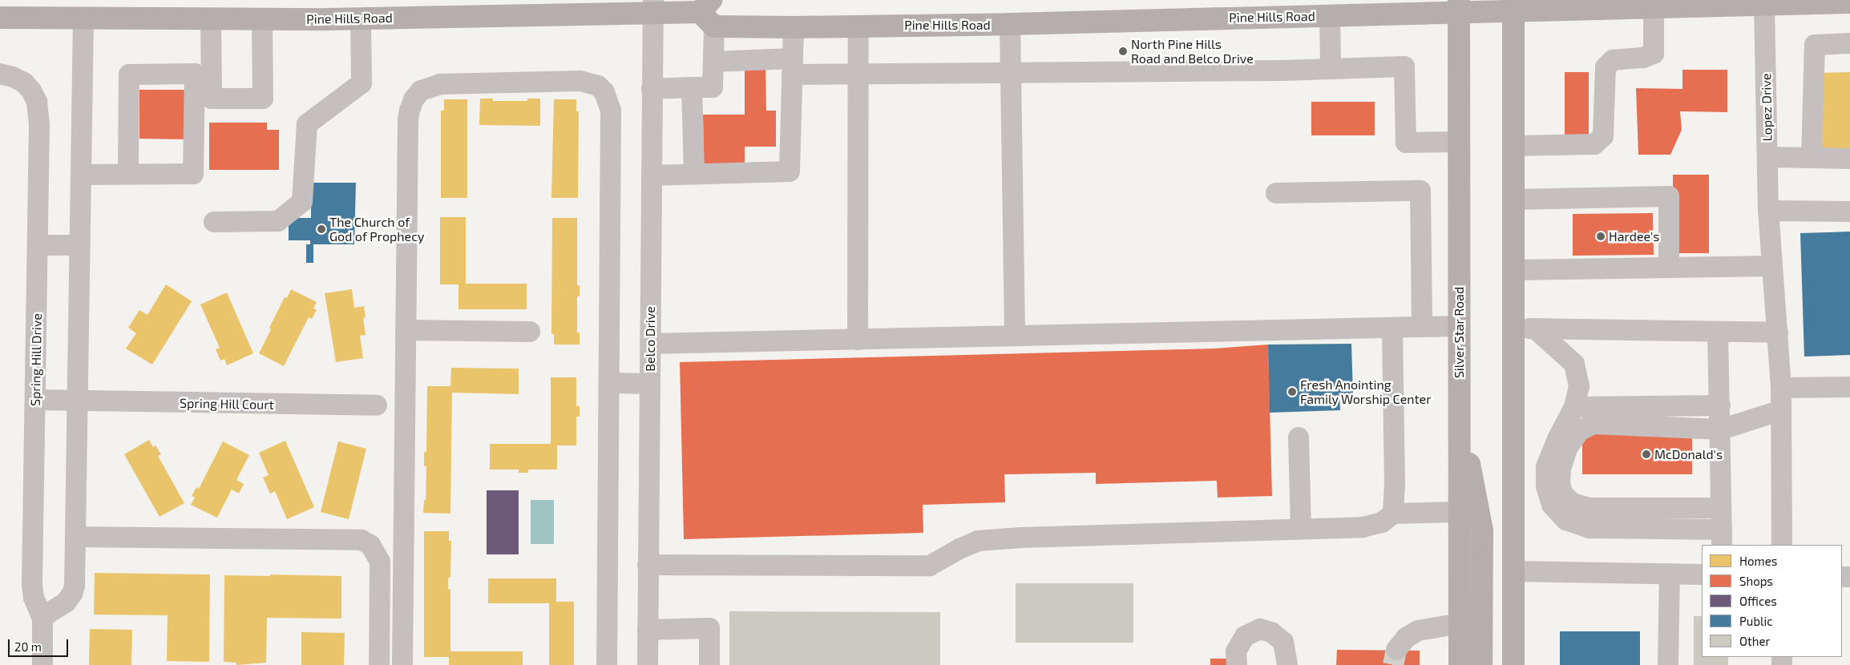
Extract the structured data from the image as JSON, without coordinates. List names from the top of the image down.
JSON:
{
  "streets": {
    "main road": ["Pine Hills Road", "Silver Star Road"],
    "street": [
      "Lopez Drive",
      "Belco Drive",
      "Spring Hill Drive",
      "Spring Hill Court"
    ]
  },
  "crossings": [
    ["Pine Hills Road", "Lopez Drive"],
    ["Pine Hills Road", "Silver Star Road"],
    ["Pine Hills Road", "Belco Drive"],
    ["Spring Hill Drive", "Spring Hill Court"]
  ],
  "places": [
    "North Pine Hills Road and Belco Drive",
    "The Church of God of Prophecy",
    "Hardee's",
    "Fresh Anointing Family Worship Center",
    "McDonald's"
  ],
  "legend": [
    "Homes",
    "Shops",
    "Offices",
    "Public",
    "Other"
  ],
  "scale_bar": "20 m"
}
